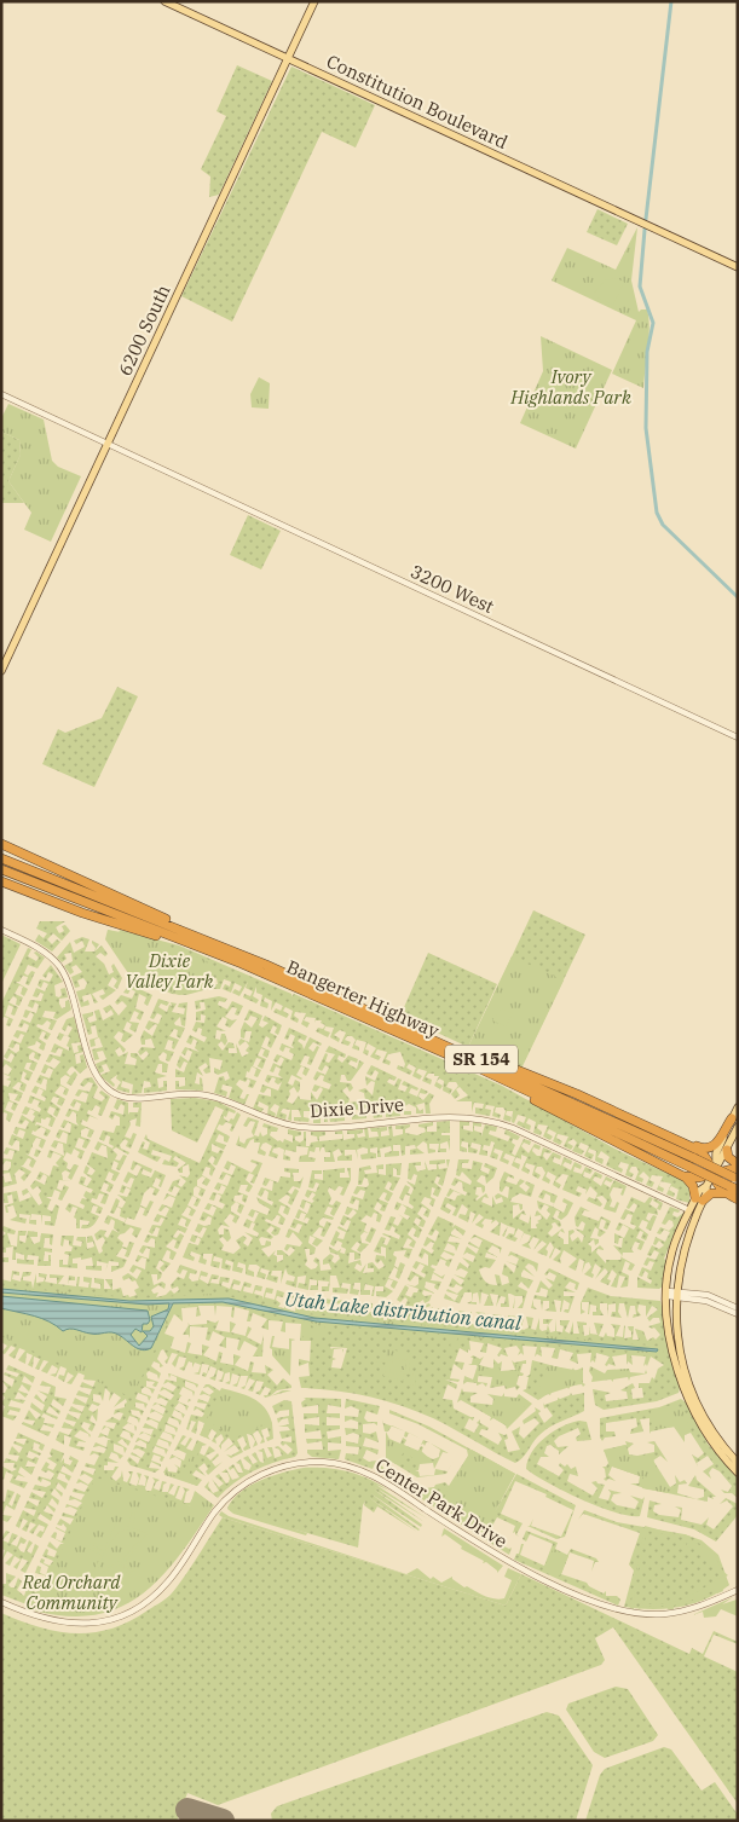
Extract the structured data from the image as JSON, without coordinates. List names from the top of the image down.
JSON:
{
  "streets": {
    "highway": ["Bangerter Highway", "SR 154"],
    "main road": ["Constitution Boulevard", "6200 South"],
    "street": ["3200 West", "Dixie Drive", "Center Park Drive"]
  },
  "crossings": [
    ["Constitution Boulevard", "6200 South"],
    ["6200 South", "3200 West"]
  ],
  "water": ["Utah Lake distribution canal"],
  "parks": ["Ivory Highlands Park", "Dixie Valley Park", "Red Orchard Community"]
}
